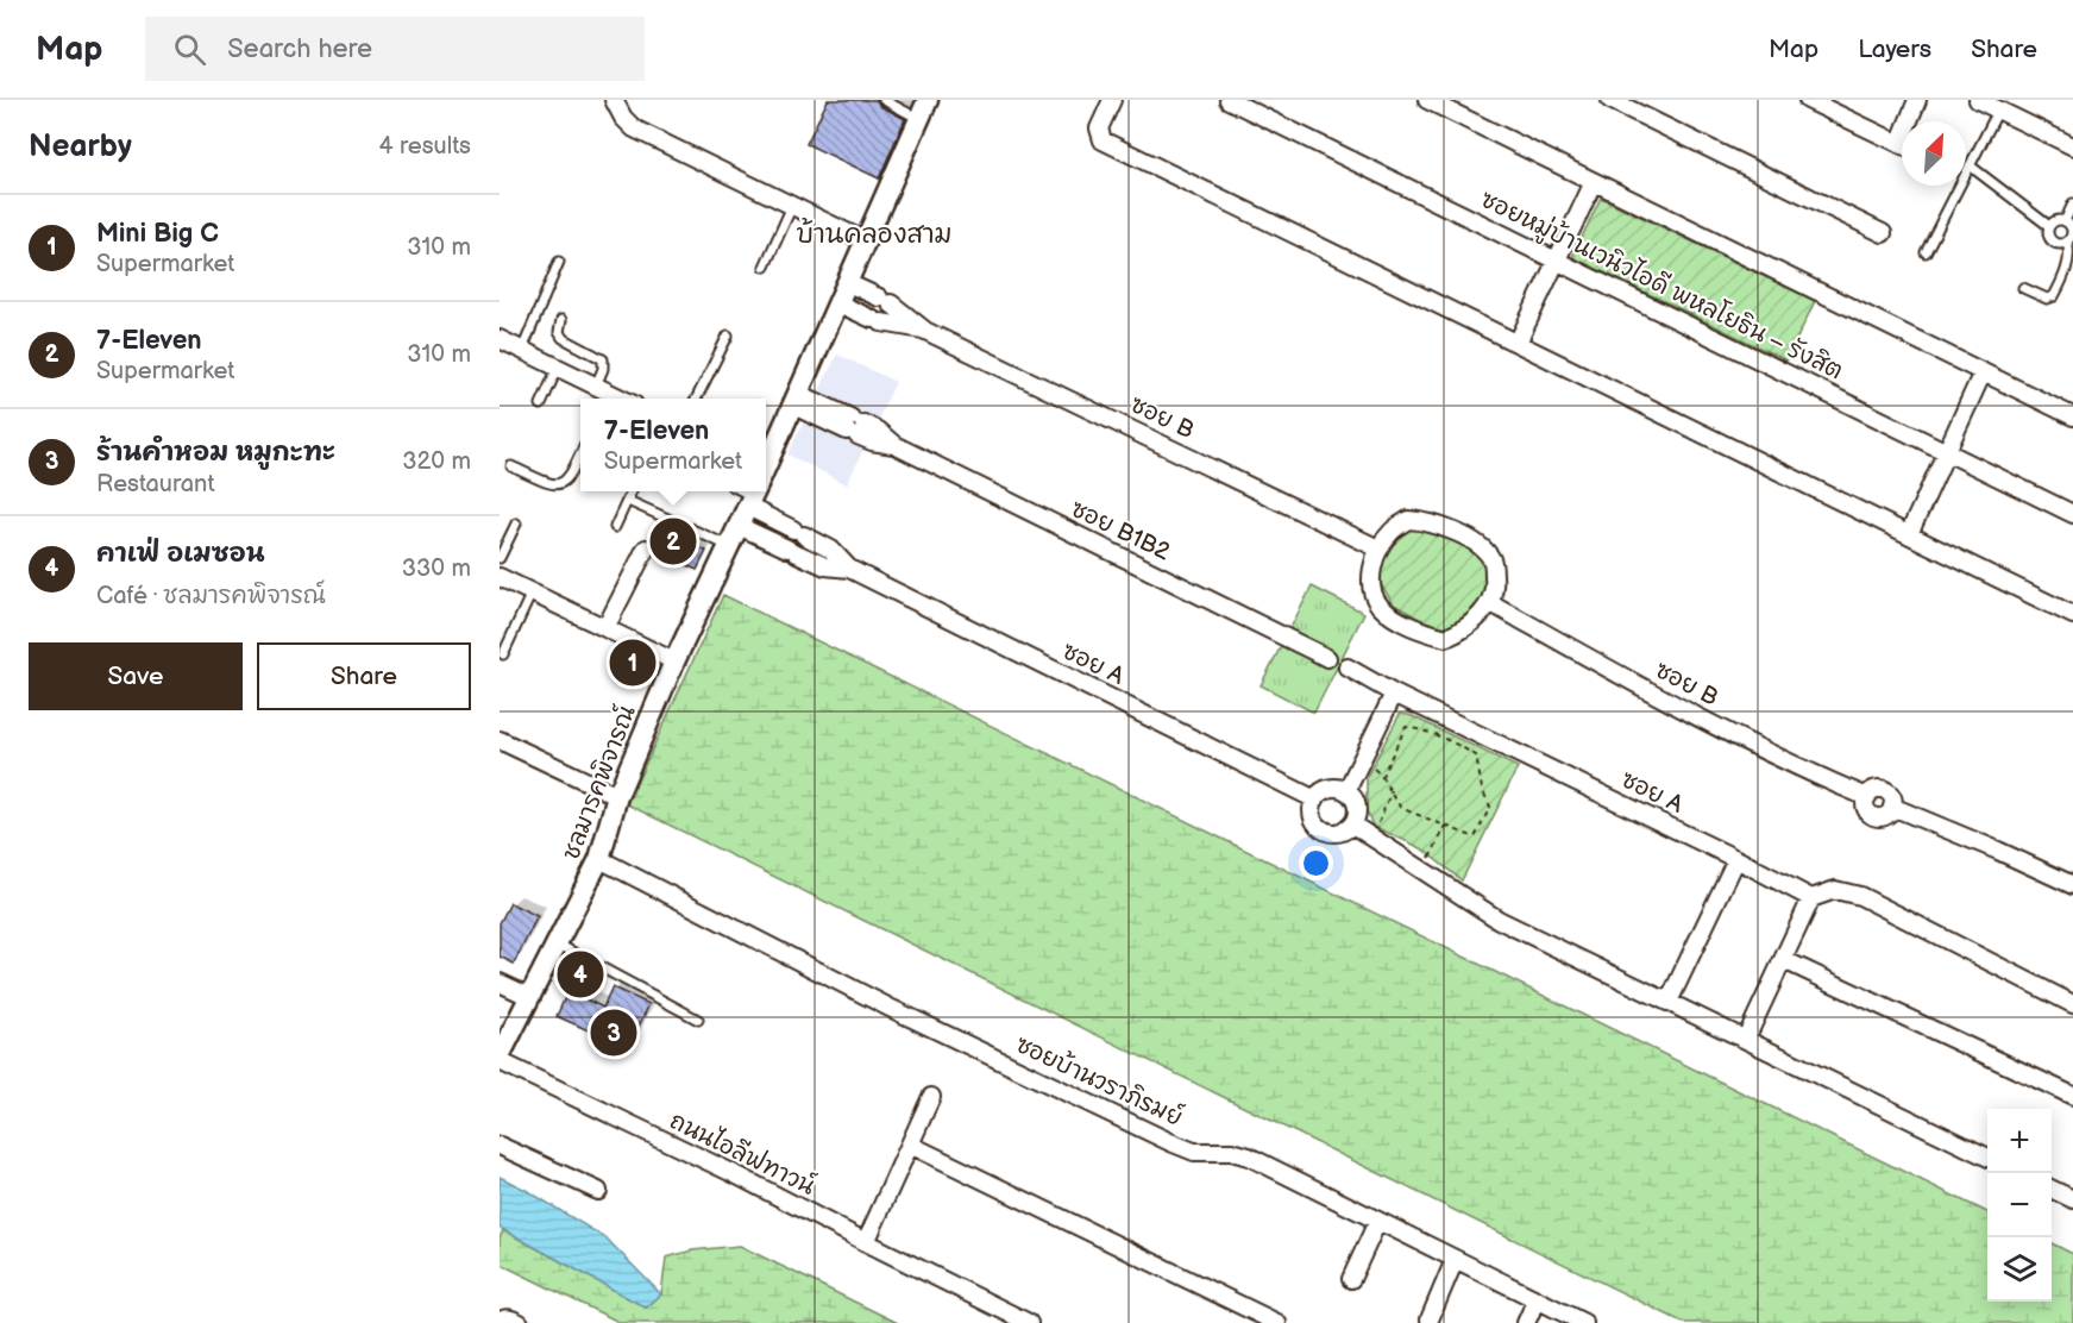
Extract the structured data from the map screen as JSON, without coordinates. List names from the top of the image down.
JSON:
{
  "streets": {
    "street": [
      "ซอยหมู่บ้านเวนิวไอดี พหลโยธิน – รังสิต",
      "ซอย B",
      "ซอย B1B2",
      "ซอย A",
      "ชลมารคพิจารณ์",
      "ซอยบ้านวราภิรมย์",
      "ถนนไอลีฟทาวน์"
    ]
  },
  "crossings": [
    ["ซอย B", "ชลมารคพิจารณ์"],
    ["ซอย B1B2", "ชลมารคพิจารณ์"],
    ["ซอย A", "ชลมารคพิจารณ์"],
    ["ชลมารคพิจารณ์", "ซอยบ้านวราภิรมย์"],
    ["ชลมารคพิจารณ์", "ถนนไอลีฟทาวน์"]
  ],
  "districts": ["บ้านคลองสาม"],
  "north": "top right",
  "page": {
    "header": "Map",
    "search": "Search here",
    "nav": ["Map", "Layers", "Share"],
    "heading": ["Nearby", "4 results"],
    "list": [
      {
        "mark": "1",
        "name": "Mini Big C",
        "note": "Supermarket",
        "value": "310 m"
      },
      {
        "mark": "2",
        "name": "7-Eleven",
        "note": "Supermarket",
        "value": "310 m"
      },
      {
        "mark": "3",
        "name": "ร้านคำหอม หมูกะทะ",
        "note": "Restaurant",
        "value": "320 m"
      },
      {
        "mark": "4",
        "name": "คาเฟ่ อเมซอน",
        "note": "Café · ชลมารคพิจารณ์",
        "value": "330 m"
      }
    ],
    "popup": ["7-Eleven", "Supermarket"],
    "pins": [
      "2",
      "1",
      "4",
      "3"
    ],
    "buttons": ["Save", "Share"],
    "map_buttons": ["+", "−"]
  }
}
